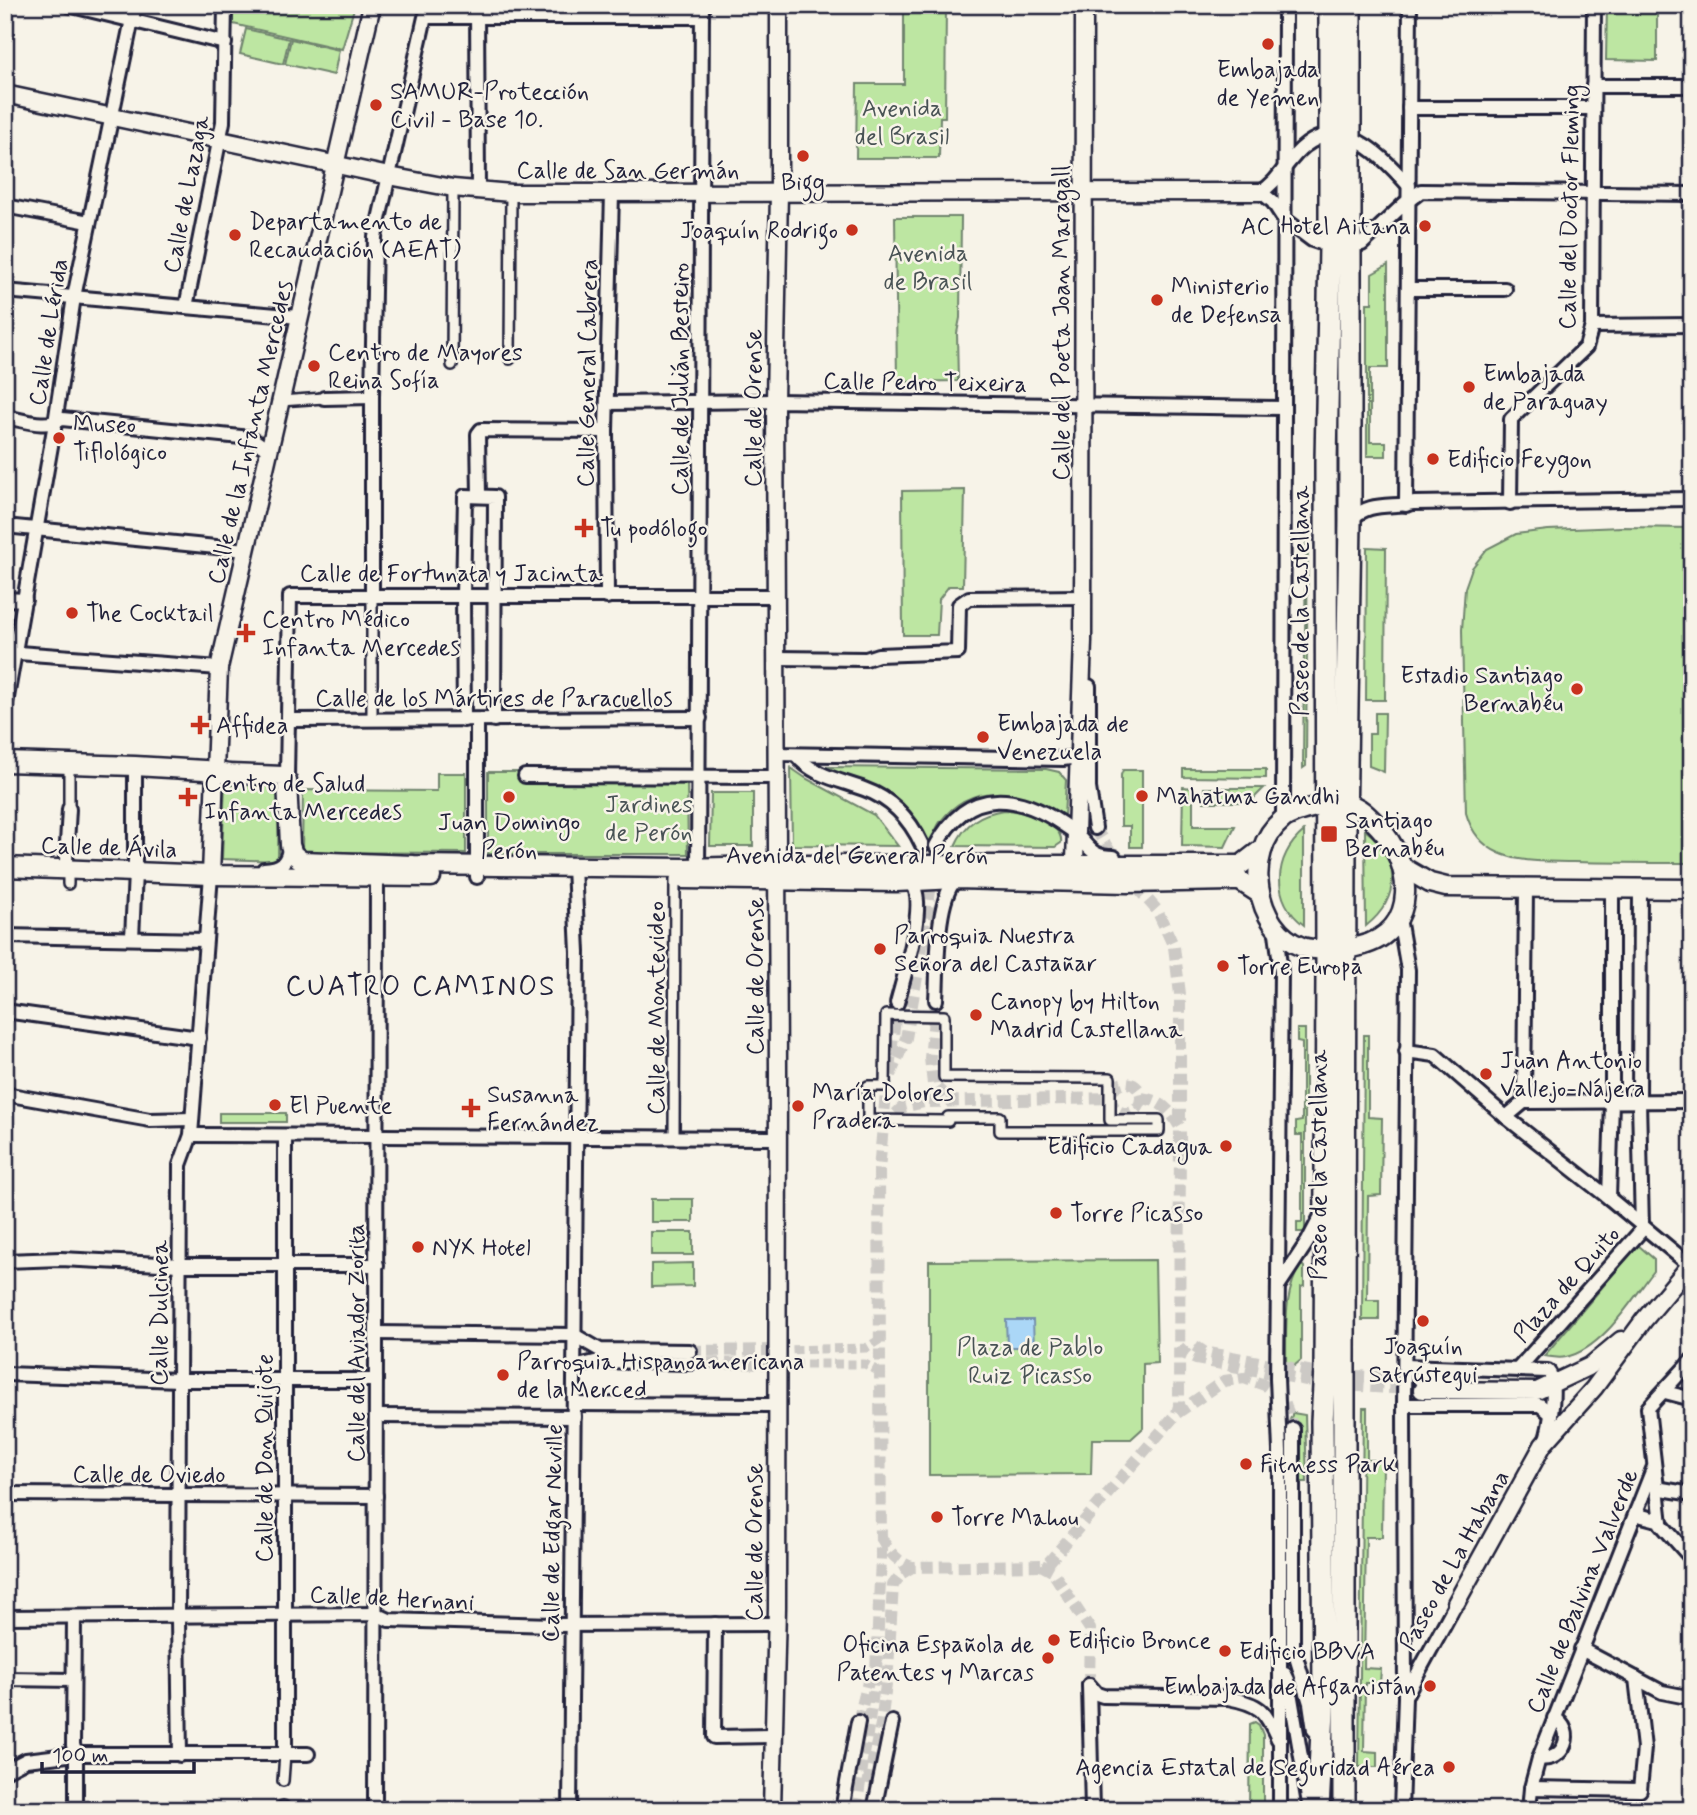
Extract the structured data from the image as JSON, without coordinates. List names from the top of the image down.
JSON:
{
  "streets": {
    "highway": ["Paseo de la Castellana"],
    "main road": ["Calle de Fortunata y Jacinta", "Calle de Ávila", "Avenida del General Perón"],
    "street": [
      "Calle de San Germán",
      "Calle de Lazaga",
      "Calle del Doctor Fleming",
      "Calle del Poeta Joan Maragall",
      "Calle de Lérida",
      "Calle General Cabrera",
      "Calle de Julián Besteiro",
      "Calle Pedro Teixeira",
      "Calle de Orense",
      "Calle de la Infanta Mercedes",
      "Calle de los Mártires de Paracuellos",
      "Calle de Montevideo",
      "Plaza de Quito",
      "Calle Dulcinea",
      "Calle del Aviador Zorita",
      "Calle de Don Quijote",
      "Calle de Oviedo",
      "Calle de Edgar Neville",
      "Paseo de La Habana",
      "Calle de Balvina Valverde",
      "Calle de Hernani"
    ]
  },
  "crossings": [
    ["Calle de San Germán", "Calle de Lazaga"],
    ["Calle de San Germán", "Calle del Poeta Joan Maragall"],
    ["Calle de San Germán", "Calle de Lérida"],
    ["Calle de San Germán", "Calle General Cabrera"],
    ["Calle de San Germán", "Calle de Julián Besteiro"],
    ["Calle de San Germán", "Calle de Orense"],
    ["Calle de San Germán", "Calle de la Infanta Mercedes"],
    ["Calle del Doctor Fleming", "Paseo de la Castellana"],
    ["Calle del Poeta Joan Maragall", "Calle Pedro Teixeira"],
    ["Calle del Poeta Joan Maragall", "Avenida del General Perón"],
    ["Calle General Cabrera", "Calle Pedro Teixeira"],
    ["Calle General Cabrera", "Calle de Fortunata y Jacinta"],
    ["Calle de Julián Besteiro", "Calle Pedro Teixeira"],
    ["Calle de Julián Besteiro", "Calle de Fortunata y Jacinta"],
    ["Calle de Julián Besteiro", "Calle de los Mártires de Paracuellos"],
    ["Calle de Julián Besteiro", "Avenida del General Perón"],
    ["Calle Pedro Teixeira", "Calle de Orense"],
    ["Calle Pedro Teixeira", "Paseo de la Castellana"],
    ["Calle de Orense", "Calle de Fortunata y Jacinta"],
    ["Calle de Orense", "Avenida del General Perón"],
    ["Calle de Orense", "Calle de Hernani"],
    ["Calle de la Infanta Mercedes", "Calle de Ávila"],
    ["Calle de la Infanta Mercedes", "Avenida del General Perón"],
    ["Calle de la Infanta Mercedes", "Calle Dulcinea"],
    ["Calle de Fortunata y Jacinta", "Calle de los Mártires de Paracuellos"],
    ["Calle de Fortunata y Jacinta", "Avenida del General Perón"],
    ["Calle de Ávila", "Avenida del General Perón"],
    ["Calle de Ávila", "Calle Dulcinea"],
    ["Avenida del General Perón", "Calle de Montevideo"],
    ["Avenida del General Perón", "Calle Dulcinea"],
    ["Avenida del General Perón", "Calle del Aviador Zorita"],
    ["Avenida del General Perón", "Calle de Edgar Neville"],
    ["Calle Dulcinea", "Calle de Oviedo"],
    ["Calle Dulcinea", "Calle de Hernani"],
    ["Calle del Aviador Zorita", "Calle de Oviedo"],
    ["Calle del Aviador Zorita", "Calle de Hernani"],
    ["Calle de Don Quijote", "Calle de Oviedo"],
    ["Calle de Don Quijote", "Calle de Hernani"],
    ["Calle de Edgar Neville", "Calle de Hernani"]
  ],
  "districts": ["CUATRO CAMINOS"],
  "parks": [
    "Avenida del Brasil",
    "Avenida de Brasil",
    "Jardines de Perón",
    "Plaza de Pablo Ruiz Picasso"
  ],
  "places": {
    "other": [
      "Embajada de Yemen",
      "SAMUR-Protección Civil - Base 10.",
      "Bigg",
      "AC Hotel Aitana",
      "Joaquín Rodrigo",
      "Departamento de Recaudación (AEAT)",
      "Ministerio de Defensa",
      "Centro de Mayores Reina Sofía",
      "Embajada de Paraguay",
      "Museo Tiflológico",
      "Edificio Feygon",
      "The Cocktail",
      "Estadio Santiago Bernabéu",
      "Embajada de Venezuela",
      "Mahatma Gandhi",
      "Juan Domingo Perón",
      "Parroquia Nuestra Señora del Castañar",
      "Torre Europa",
      "Canopy by Hilton Madrid Castellana",
      "Juan Antonio Vallejo-Nájera",
      "El Puente",
      "María Dolores Pradera",
      "Edificio Cadagua",
      "Torre Picasso",
      "NYX Hotel",
      "Joaquín Satrústegui",
      "Parroquia Hispanoamericana de la Merced",
      "Fitness Park",
      "Torre Mahou",
      "Edificio Bronce",
      "Edificio BBVA",
      "Oficina Española de Patentes y Marcas",
      "Embajada de Afganistán",
      "Agencia Estatal de Seguridad Aérea"
    ],
    "health": [
      "Tu podólogo",
      "Centro Médico Infanta Mercedes",
      "Affidea",
      "Centro de Salud Infanta Mercedes",
      "Susanna Fernández"
    ],
    "transit": ["Santiago Bernabéu"]
  },
  "scale_bar": "100 m"
}
